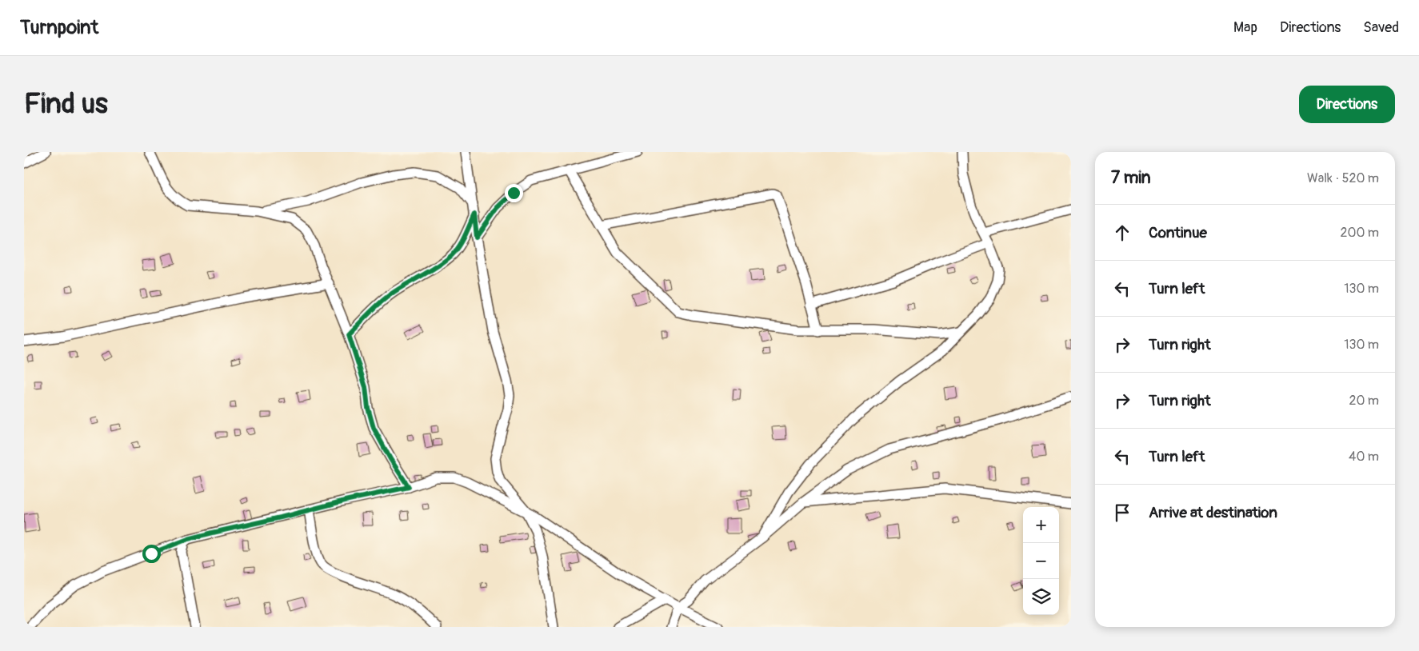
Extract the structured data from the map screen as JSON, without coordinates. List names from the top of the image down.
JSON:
{
  "page": {
    "header": "Turnpoint",
    "nav": ["Map", "Directions", "Saved"],
    "buttons": "Directions",
    "title": "Find us",
    "heading": ["7 min", "Walk · 520 m"],
    "list": [
      ["Continue", "200 m"],
      ["Turn left", "130 m"],
      ["Turn right", "130 m"],
      ["Turn right", "20 m"],
      ["Turn left", "40 m"],
      "Arrive at destination"
    ],
    "map_buttons": ["+", "−"]
  }
}
